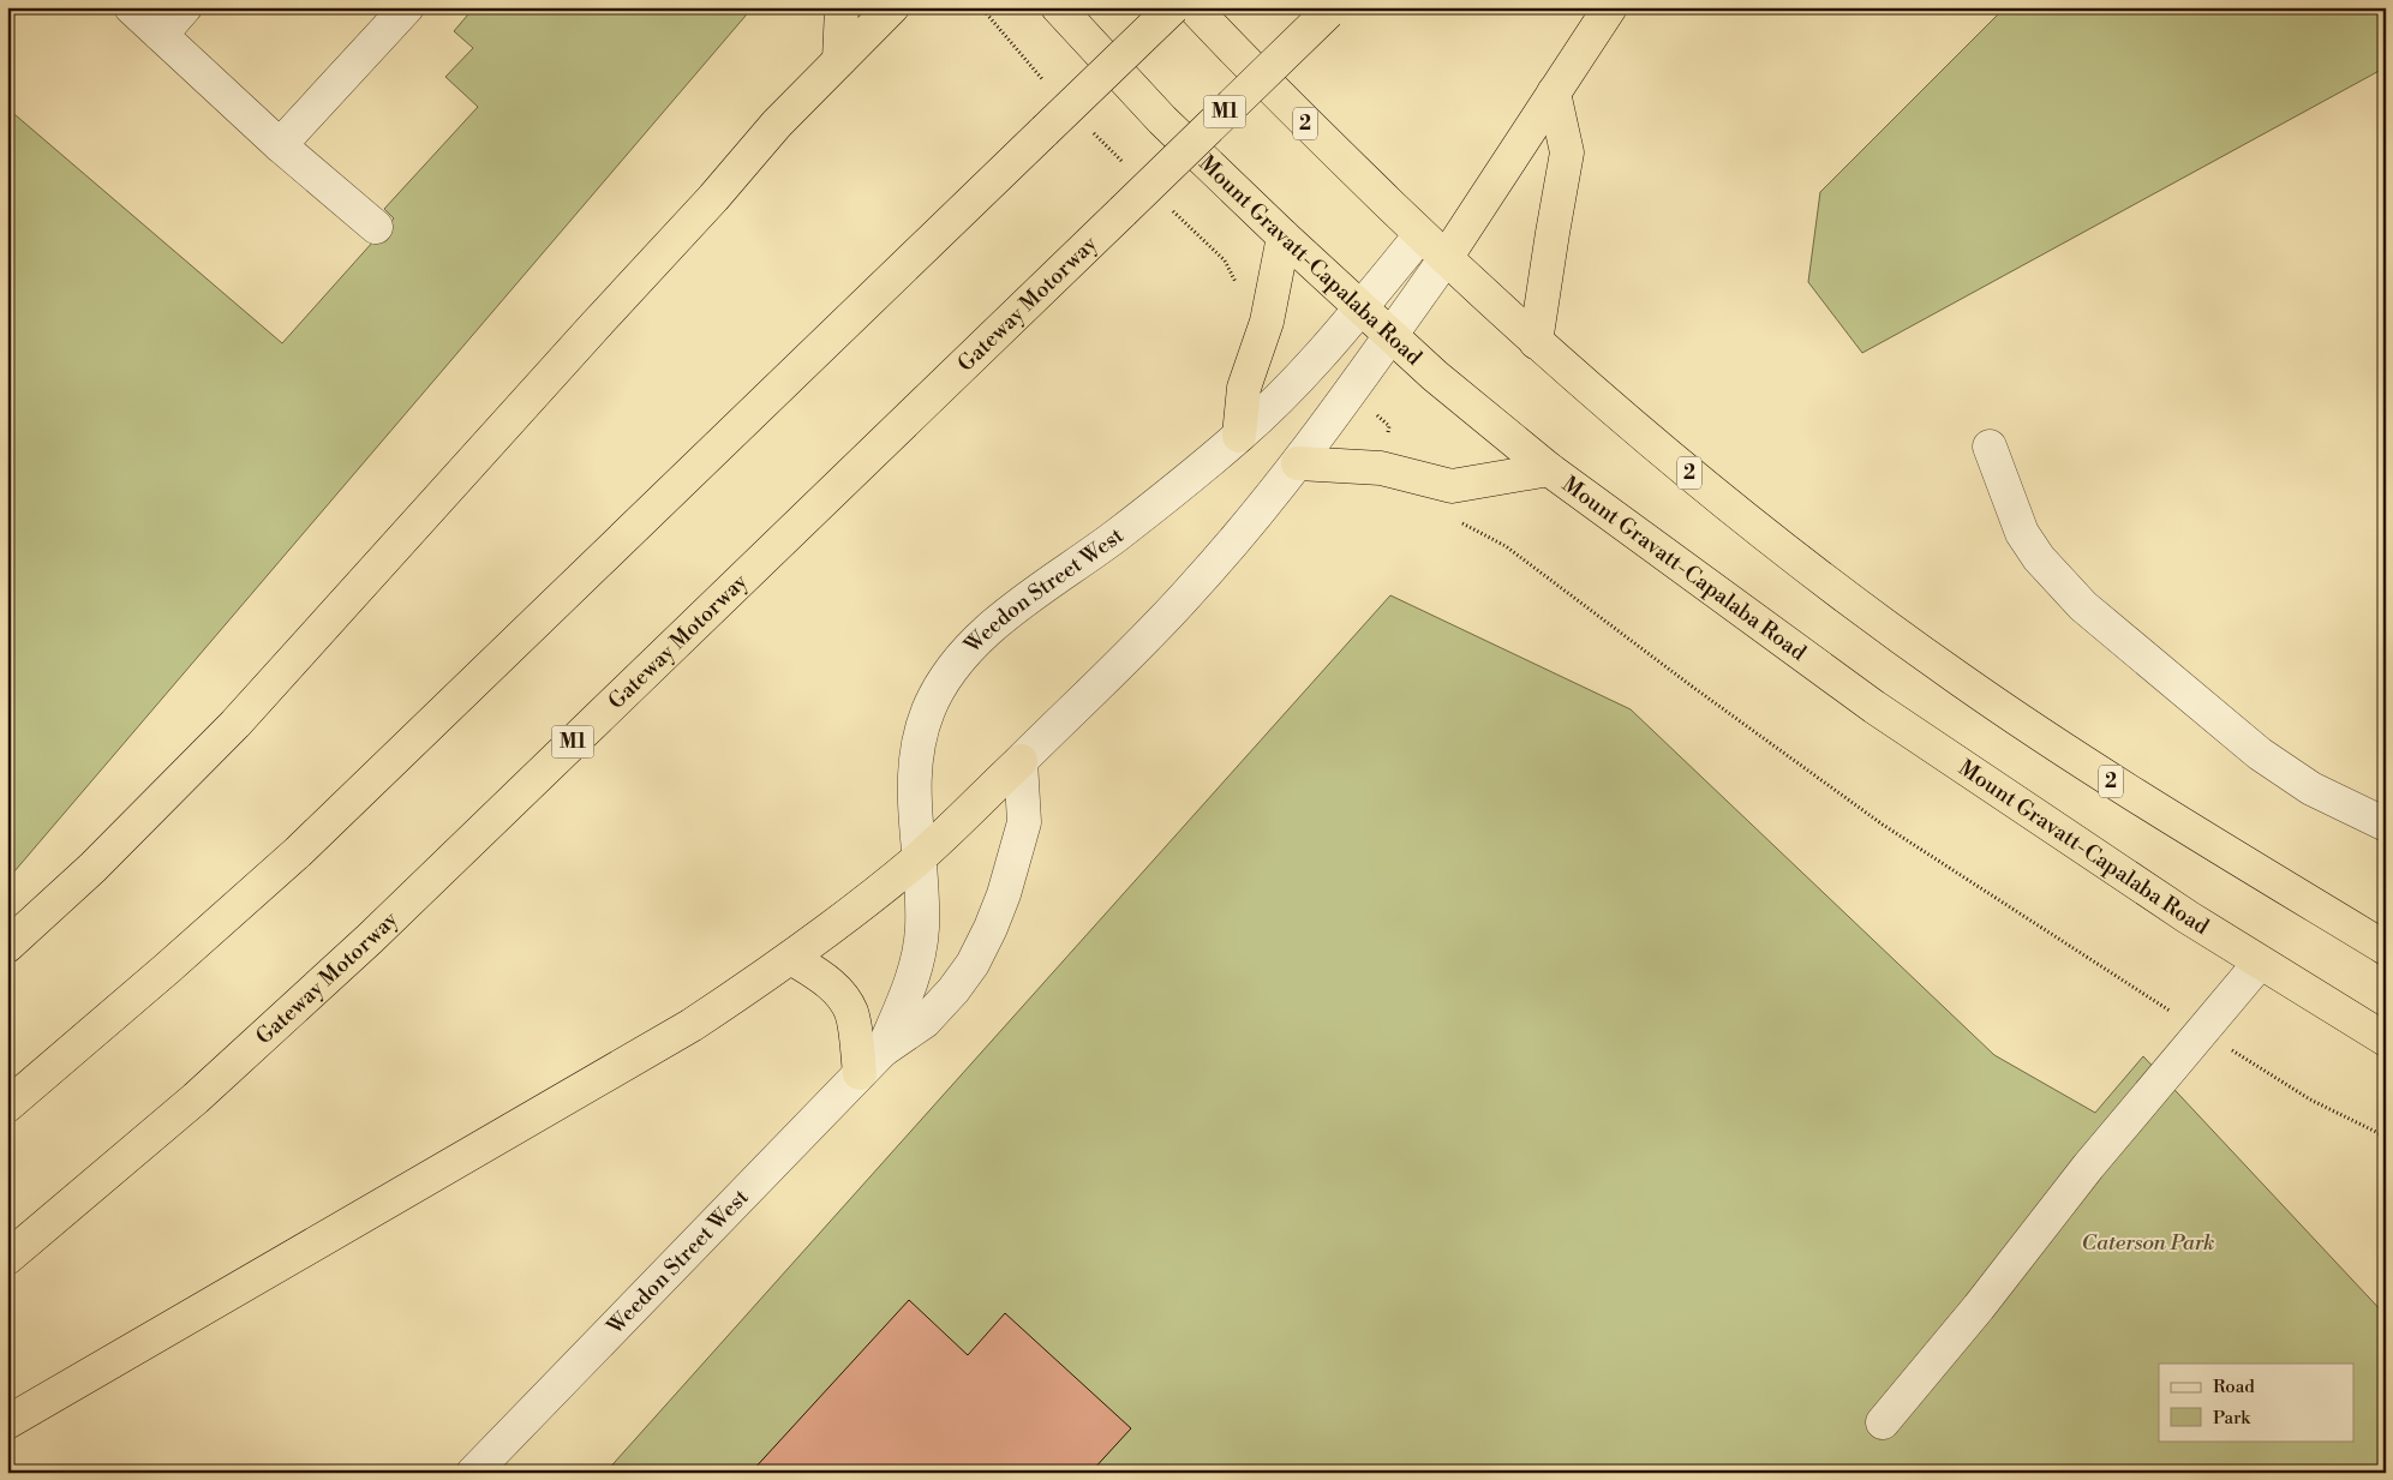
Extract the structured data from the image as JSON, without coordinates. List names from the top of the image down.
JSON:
{
  "streets": {
    "highway": [
      "M1",
      "2",
      "Mount Gravatt-Capalaba Road",
      "Gateway Motorway"
    ],
    "street": ["Weedon Street West"]
  },
  "crossings": [
    ["2", "Weedon Street West"],
    ["Mount Gravatt-Capalaba Road", "Weedon Street West"]
  ],
  "parks": ["Caterson Park"],
  "legend": ["Road", "Park"]
}
